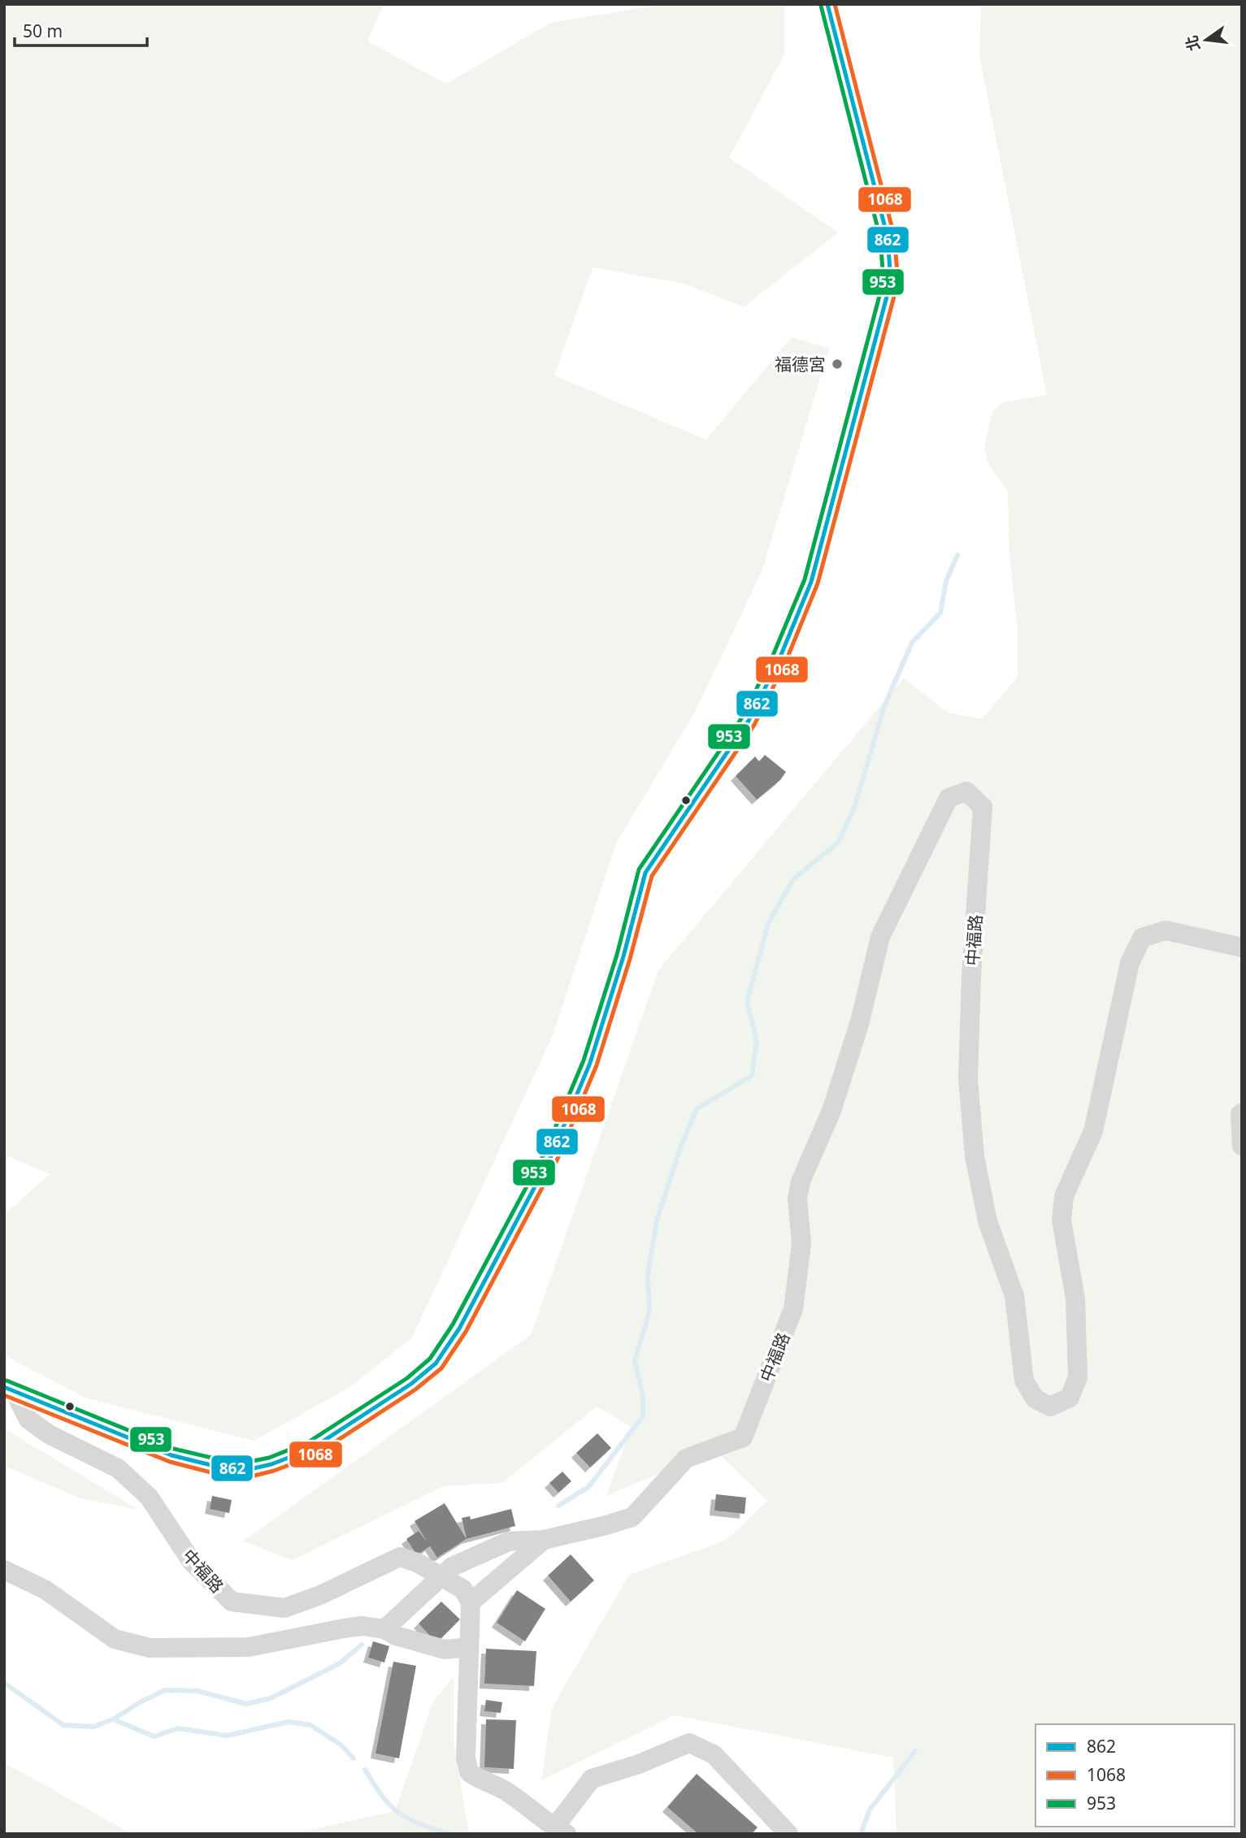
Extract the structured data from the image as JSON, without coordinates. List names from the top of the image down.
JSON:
{
  "streets": {
    "street": ["中福路"]
  },
  "places": ["福德宮"],
  "lines": ["transit line 862", "transit line 1068", "transit line 953"],
  "legend": ["862", "1068", "953"],
  "scale_bar": "50 m",
  "north": "left"
}
